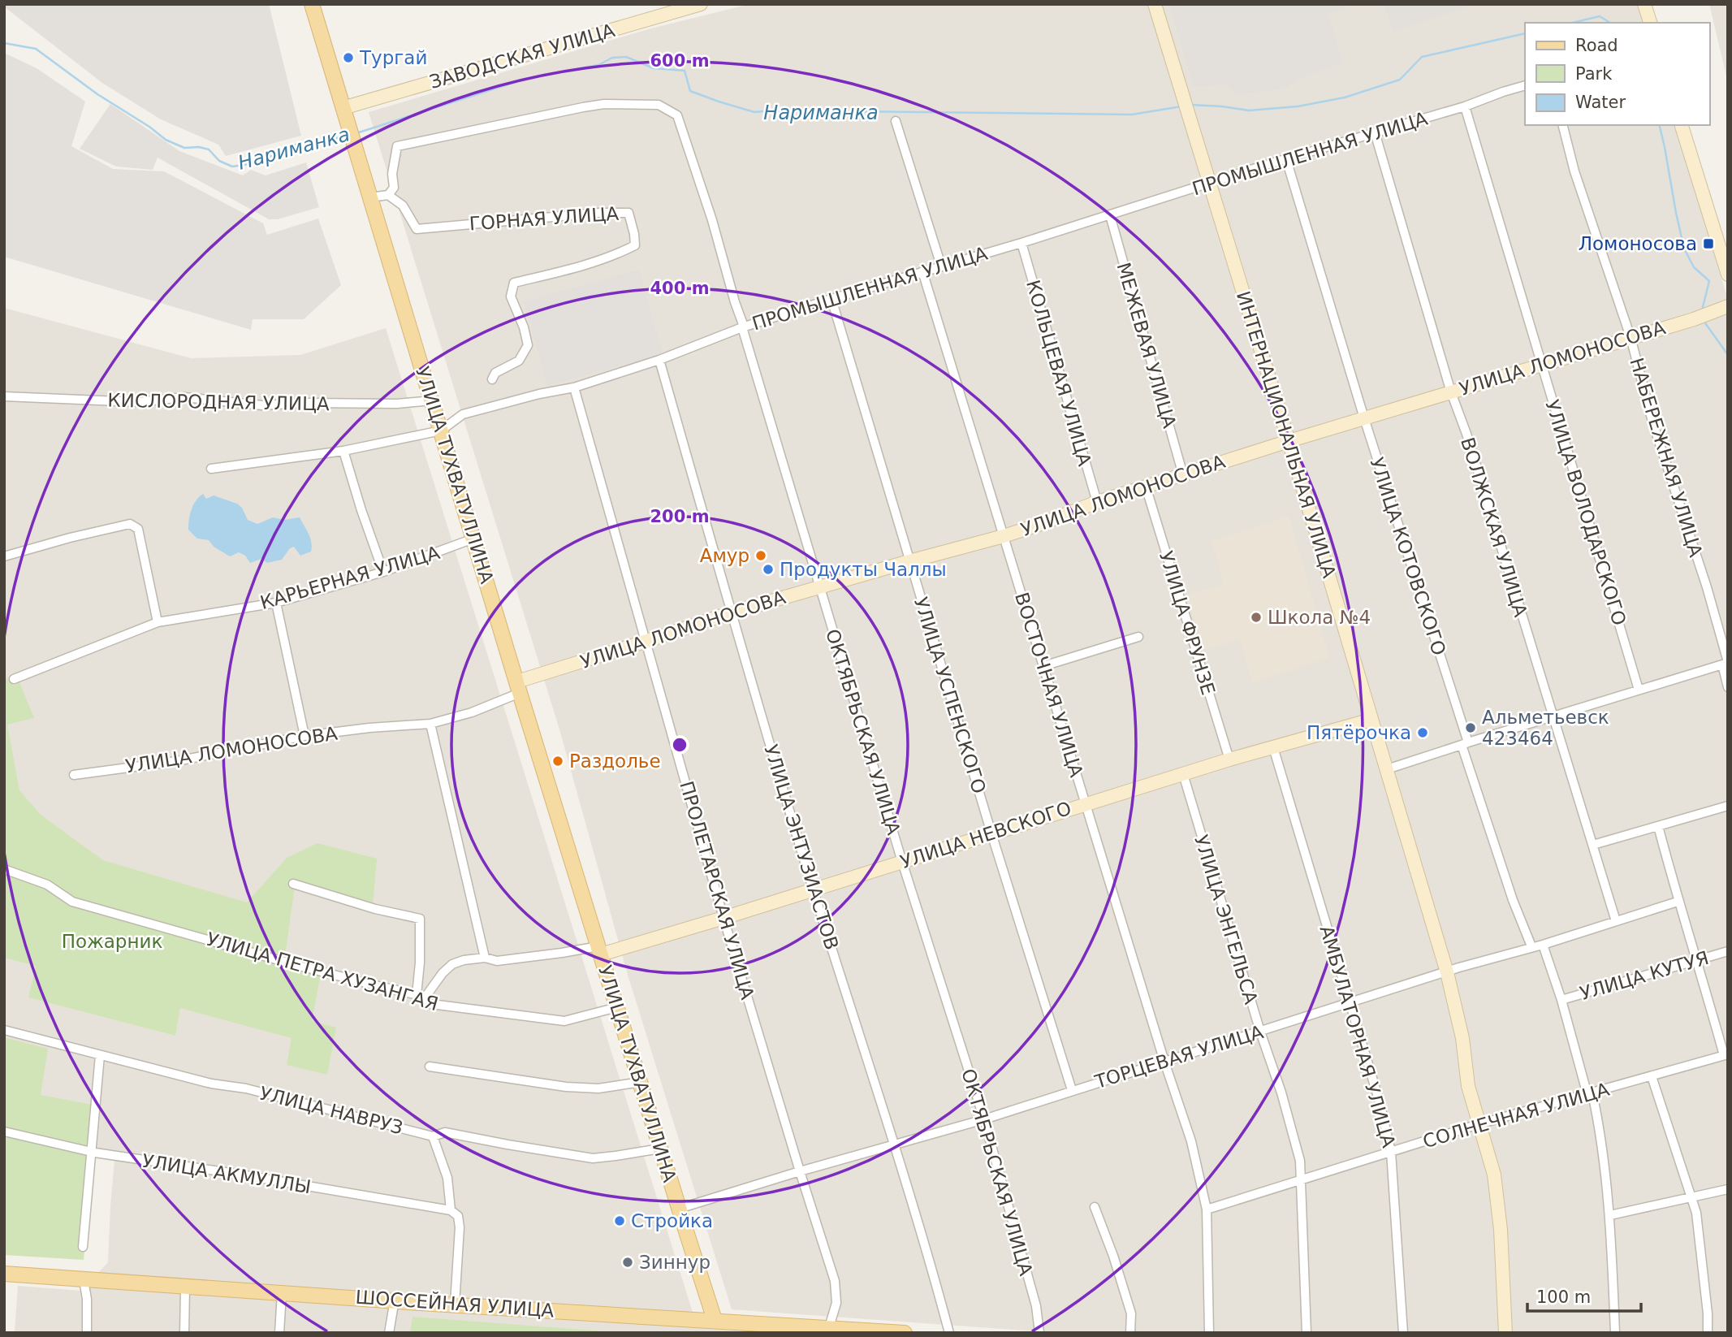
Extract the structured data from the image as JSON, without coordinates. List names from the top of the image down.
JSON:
{
  "streets": {
    "main road": ["УЛИЦА ТУХВАТУЛЛИНА", "ШОССЕЙНАЯ УЛИЦА"],
    "street": [
      "ЗАВОДСКАЯ УЛИЦА",
      "ПРОМЫШЛЕННАЯ УЛИЦА",
      "ГОРНАЯ УЛИЦА",
      "МЕЖЕВАЯ УЛИЦА",
      "УЛИЦА ЛОМОНОСОВА",
      "КОЛЬЦЕВАЯ УЛИЦА",
      "КИСЛОРОДНАЯ УЛИЦА",
      "ИНТЕРНАЦИОНАЛЬНАЯ УЛИЦА",
      "НАБЕРЕЖНАЯ УЛИЦА",
      "УЛИЦА ВОЛОДАРСКОГО",
      "ВОЛЖСКАЯ УЛИЦА",
      "УЛИЦА КОТОВСКОГО",
      "КАРЬЕРНАЯ УЛИЦА",
      "УЛИЦА ФРУНЗЕ",
      "ВОСТОЧНАЯ УЛИЦА",
      "УЛИЦА УСПЕНСКОГО",
      "ОКТЯБРЬСКАЯ УЛИЦА",
      "УЛИЦА НЕВСКОГО",
      "УЛИЦА ЭНТУЗИАСТОВ",
      "ПРОЛЕТАРСКАЯ УЛИЦА",
      "УЛИЦА ЭНГЕЛЬСА",
      "УЛИЦА ПЕТРА ХУЗАНГАЯ",
      "УЛИЦА КУТУЯ",
      "АМБУЛАТОРНАЯ УЛИЦА",
      "ТОРЦЕВАЯ УЛИЦА",
      "УЛИЦА НАВРУЗ",
      "СОЛНЕЧНАЯ УЛИЦА",
      "УЛИЦА АКМУЛЛЫ"
    ]
  },
  "crossings": [
    ["ЗАВОДСКАЯ УЛИЦА", "УЛИЦА ТУХВАТУЛЛИНА"],
    ["ПРОМЫШЛЕННАЯ УЛИЦА", "МЕЖЕВАЯ УЛИЦА"],
    ["ПРОМЫШЛЕННАЯ УЛИЦА", "КОЛЬЦЕВАЯ УЛИЦА"],
    ["ПРОМЫШЛЕННАЯ УЛИЦА", "ИНТЕРНАЦИОНАЛЬНАЯ УЛИЦА"],
    ["ПРОМЫШЛЕННАЯ УЛИЦА", "УЛИЦА ТУХВАТУЛЛИНА"],
    ["ПРОМЫШЛЕННАЯ УЛИЦА", "УЛИЦА ВОЛОДАРСКОГО"],
    ["ПРОМЫШЛЕННАЯ УЛИЦА", "ВОЛЖСКАЯ УЛИЦА"],
    ["ПРОМЫШЛЕННАЯ УЛИЦА", "УЛИЦА КОТОВСКОГО"],
    ["ПРОМЫШЛЕННАЯ УЛИЦА", "ВОСТОЧНАЯ УЛИЦА"],
    ["ПРОМЫШЛЕННАЯ УЛИЦА", "УЛИЦА УСПЕНСКОГО"],
    ["ПРОМЫШЛЕННАЯ УЛИЦА", "ОКТЯБРЬСКАЯ УЛИЦА"],
    ["ПРОМЫШЛЕННАЯ УЛИЦА", "УЛИЦА ЭНТУЗИАСТОВ"],
    ["ПРОМЫШЛЕННАЯ УЛИЦА", "ПРОЛЕТАРСКАЯ УЛИЦА"],
    ["ГОРНАЯ УЛИЦА", "ОКТЯБРЬСКАЯ УЛИЦА"],
    ["МЕЖЕВАЯ УЛИЦА", "УЛИЦА ЛОМОНОСОВА"],
    ["УЛИЦА ЛОМОНОСОВА", "КОЛЬЦЕВАЯ УЛИЦА"],
    ["УЛИЦА ЛОМОНОСОВА", "ИНТЕРНАЦИОНАЛЬНАЯ УЛИЦА"],
    ["УЛИЦА ЛОМОНОСОВА", "НАБЕРЕЖНАЯ УЛИЦА"],
    ["УЛИЦА ЛОМОНОСОВА", "УЛИЦА ТУХВАТУЛЛИНА"],
    ["УЛИЦА ЛОМОНОСОВА", "УЛИЦА ВОЛОДАРСКОГО"],
    ["УЛИЦА ЛОМОНОСОВА", "ВОЛЖСКАЯ УЛИЦА"],
    ["УЛИЦА ЛОМОНОСОВА", "УЛИЦА КОТОВСКОГО"],
    ["УЛИЦА ЛОМОНОСОВА", "УЛИЦА ФРУНЗЕ"],
    ["УЛИЦА ЛОМОНОСОВА", "ВОСТОЧНАЯ УЛИЦА"],
    ["УЛИЦА ЛОМОНОСОВА", "УЛИЦА УСПЕНСКОГО"],
    ["УЛИЦА ЛОМОНОСОВА", "ОКТЯБРЬСКАЯ УЛИЦА"],
    ["УЛИЦА ЛОМОНОСОВА", "УЛИЦА ЭНТУЗИАСТОВ"],
    ["УЛИЦА ЛОМОНОСОВА", "ПРОЛЕТАРСКАЯ УЛИЦА"],
    ["КИСЛОРОДНАЯ УЛИЦА", "УЛИЦА ТУХВАТУЛЛИНА"],
    ["ИНТЕРНАЦИОНАЛЬНАЯ УЛИЦА", "УЛИЦА НЕВСКОГО"],
    ["ИНТЕРНАЦИОНАЛЬНАЯ УЛИЦА", "ТОРЦЕВАЯ УЛИЦА"],
    ["ИНТЕРНАЦИОНАЛЬНАЯ УЛИЦА", "СОЛНЕЧНАЯ УЛИЦА"],
    ["УЛИЦА ТУХВАТУЛЛИНА", "КАРЬЕРНАЯ УЛИЦА"],
    ["УЛИЦА ТУХВАТУЛЛИНА", "УЛИЦА НЕВСКОГО"],
    ["УЛИЦА ТУХВАТУЛЛИНА", "УЛИЦА ПЕТРА ХУЗАНГАЯ"],
    ["УЛИЦА ТУХВАТУЛЛИНА", "ТОРЦЕВАЯ УЛИЦА"],
    ["УЛИЦА ТУХВАТУЛЛИНА", "УЛИЦА НАВРУЗ"],
    ["УЛИЦА ТУХВАТУЛЛИНА", "ШОССЕЙНАЯ УЛИЦА"],
    ["ВОЛЖСКАЯ УЛИЦА", "ТОРЦЕВАЯ УЛИЦА"],
    ["УЛИЦА КОТОВСКОГО", "ТОРЦЕВАЯ УЛИЦА"],
    ["УЛИЦА ФРУНЗЕ", "УЛИЦА НЕВСКОГО"],
    ["ВОСТОЧНАЯ УЛИЦА", "УЛИЦА НЕВСКОГО"],
    ["ВОСТОЧНАЯ УЛИЦА", "ТОРЦЕВАЯ УЛИЦА"],
    ["ВОСТОЧНАЯ УЛИЦА", "СОЛНЕЧНАЯ УЛИЦА"],
    ["УЛИЦА УСПЕНСКОГО", "УЛИЦА НЕВСКОГО"],
    ["УЛИЦА УСПЕНСКОГО", "ТОРЦЕВАЯ УЛИЦА"],
    ["ОКТЯБРЬСКАЯ УЛИЦА", "УЛИЦА НЕВСКОГО"],
    ["ОКТЯБРЬСКАЯ УЛИЦА", "ТОРЦЕВАЯ УЛИЦА"],
    ["УЛИЦА НЕВСКОГО", "УЛИЦА ЭНТУЗИАСТОВ"],
    ["УЛИЦА НЕВСКОГО", "ПРОЛЕТАРСКАЯ УЛИЦА"],
    ["УЛИЦА НЕВСКОГО", "УЛИЦА ЭНГЕЛЬСА"],
    ["УЛИЦА НЕВСКОГО", "АМБУЛАТОРНАЯ УЛИЦА"],
    ["УЛИЦА ЭНТУЗИАСТОВ", "ТОРЦЕВАЯ УЛИЦА"],
    ["ПРОЛЕТАРСКАЯ УЛИЦА", "ТОРЦЕВАЯ УЛИЦА"],
    ["ПРОЛЕТАРСКАЯ УЛИЦА", "ШОССЕЙНАЯ УЛИЦА"],
    ["УЛИЦА ЭНГЕЛЬСА", "ТОРЦЕВАЯ УЛИЦА"],
    ["УЛИЦА ЭНГЕЛЬСА", "СОЛНЕЧНАЯ УЛИЦА"],
    ["АМБУЛАТОРНАЯ УЛИЦА", "ТОРЦЕВАЯ УЛИЦА"],
    ["АМБУЛАТОРНАЯ УЛИЦА", "СОЛНЕЧНАЯ УЛИЦА"]
  ],
  "water": ["Нариманка"],
  "parks": ["Пожарник"],
  "places": {
    "other": [
      "Тургай",
      "Амур",
      "Продукты Чаллы",
      "Школа №4",
      "Альметьевск 423464",
      "Пятёрочка",
      "Раздолье",
      "Стройка",
      "Зиннур"
    ],
    "transit": ["Ломоносова"]
  },
  "legend": ["Road", "Park", "Water"],
  "scale_bar": "100 m",
  "rings": ["600 m", "400 m", "200 m"]
}
